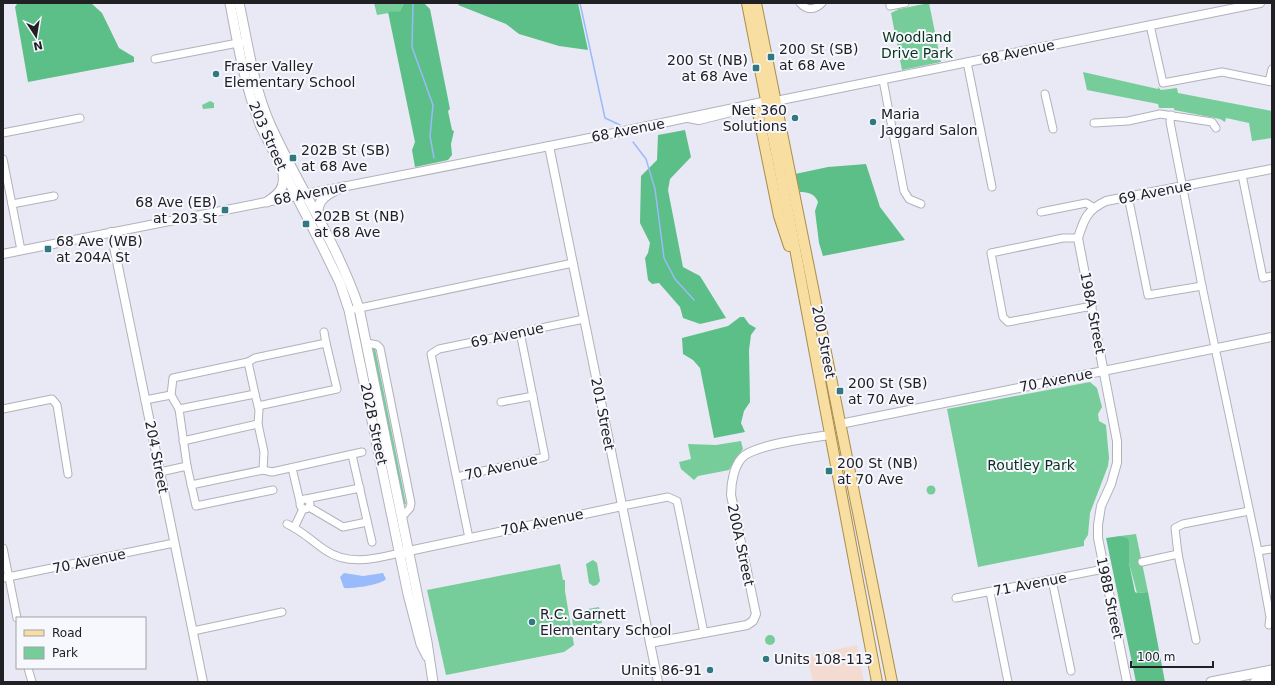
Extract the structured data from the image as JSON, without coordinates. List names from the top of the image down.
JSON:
{
  "streets": {
    "main road": ["203 Street", "200 Street", "202B Street"],
    "street": [
      "68 Avenue",
      "69 Avenue",
      "198A Street",
      "70 Avenue",
      "201 Street",
      "204 Street",
      "70A Avenue",
      "200A Street",
      "71 Avenue",
      "198B Street"
    ]
  },
  "crossings": [
    ["68 Avenue", "203 Street"],
    ["68 Avenue", "200 Street"],
    ["68 Avenue", "201 Street"],
    ["68 Avenue", "202B Street"],
    ["68 Avenue", "204 Street"],
    ["203 Street", "202B Street"],
    ["69 Avenue", "70 Avenue"],
    ["69 Avenue", "201 Street"],
    ["198A Street", "70 Avenue"],
    ["198A Street", "198B Street"],
    ["200 Street", "70 Avenue"],
    ["200 Street", "200A Street"],
    ["70 Avenue", "204 Street"],
    ["201 Street", "70A Avenue"],
    ["202B Street", "70A Avenue"],
    ["70A Avenue", "200A Street"],
    ["71 Avenue", "198B Street"]
  ],
  "parks": ["Woodland Drive Park", "Routley Park"],
  "places": {
    "transit": [
      "200 St (SB) at 68 Ave",
      "200 St (NB) at 68 Ave",
      "202B St (SB) at 68 Ave",
      "68 Ave (EB) at 203 St",
      "202B St (NB) at 68 Ave",
      "68 Ave (WB) at 204A St",
      "200 St (SB) at 70 Ave",
      "200 St (NB) at 70 Ave"
    ],
    "other": [
      "Fraser Valley Elementary School",
      "Net 360 Solutions",
      "Maria Jaggard Salon",
      "R.C. Garnett Elementary School",
      "Units 108-113",
      "Units 86-91"
    ]
  },
  "legend": ["Road", "Park"],
  "scale_bar": "100 m",
  "north": "bottom"
}
